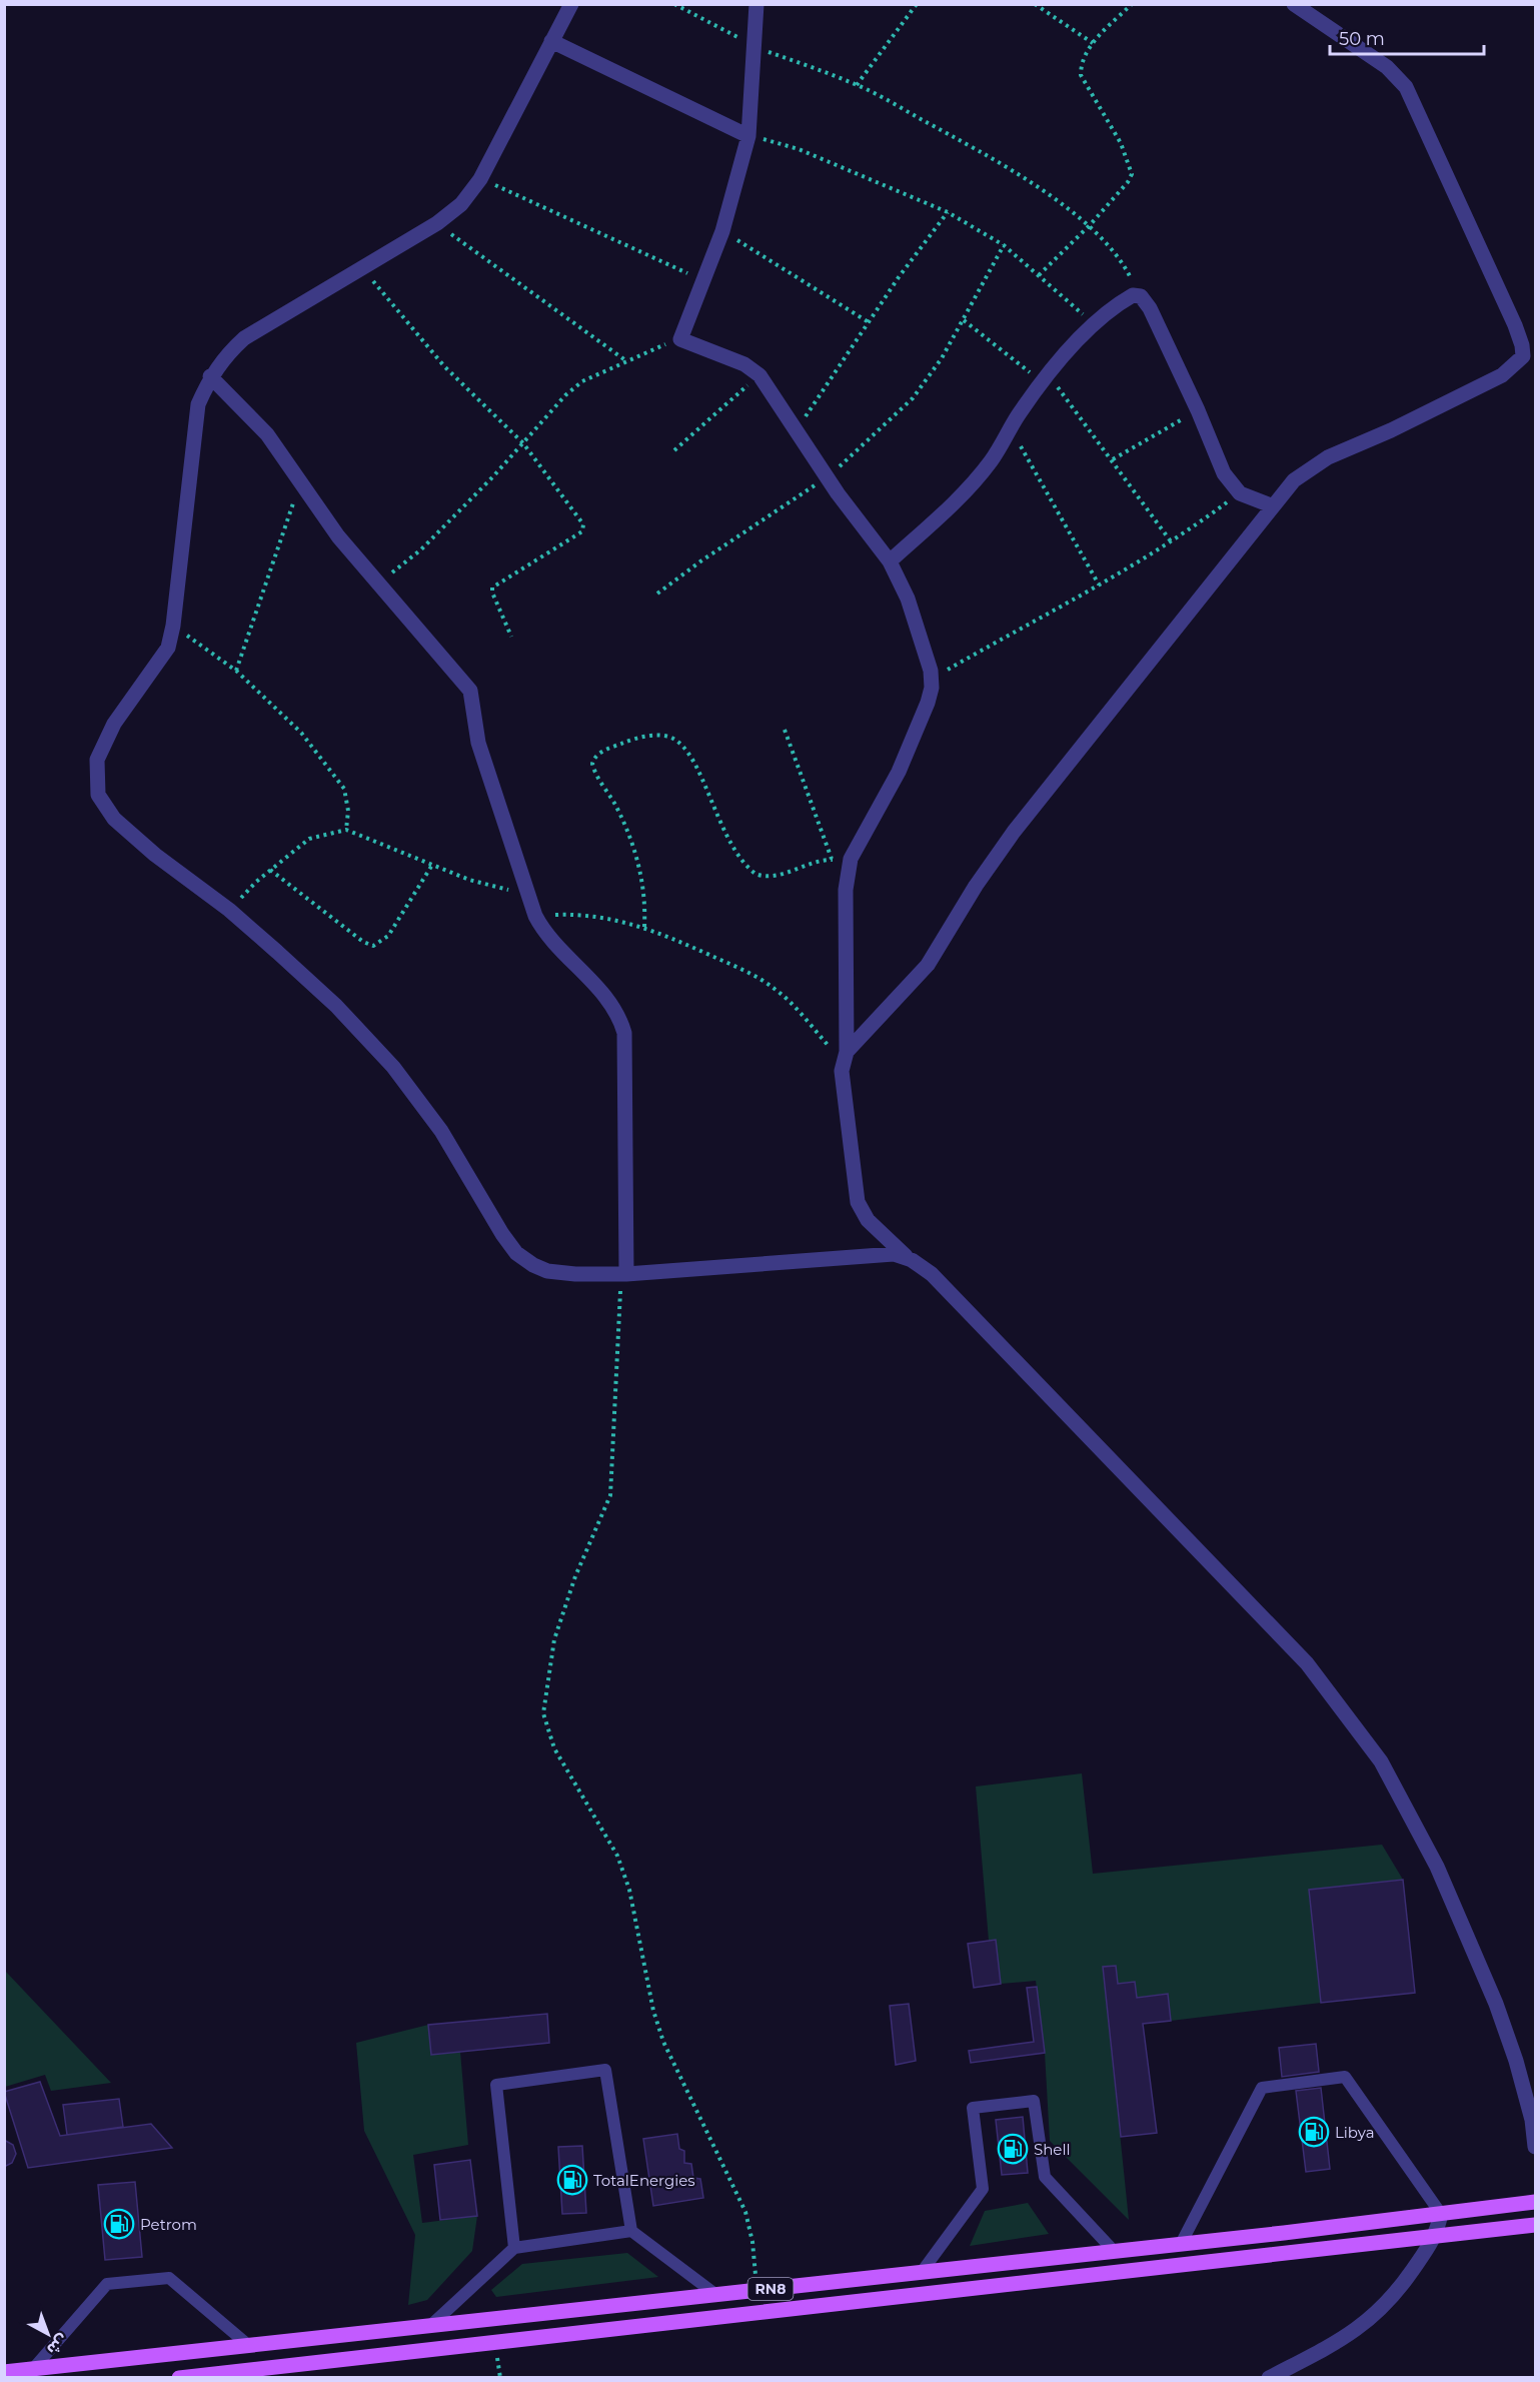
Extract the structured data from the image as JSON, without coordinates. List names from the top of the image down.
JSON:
{
  "streets": {
    "main road": ["RN8"]
  },
  "places": {
    "fuel station": [
      "Libya",
      "Shell",
      "TotalEnergies",
      "Petrom"
    ]
  },
  "scale_bar": "50 m",
  "north": "bottom right"
}
